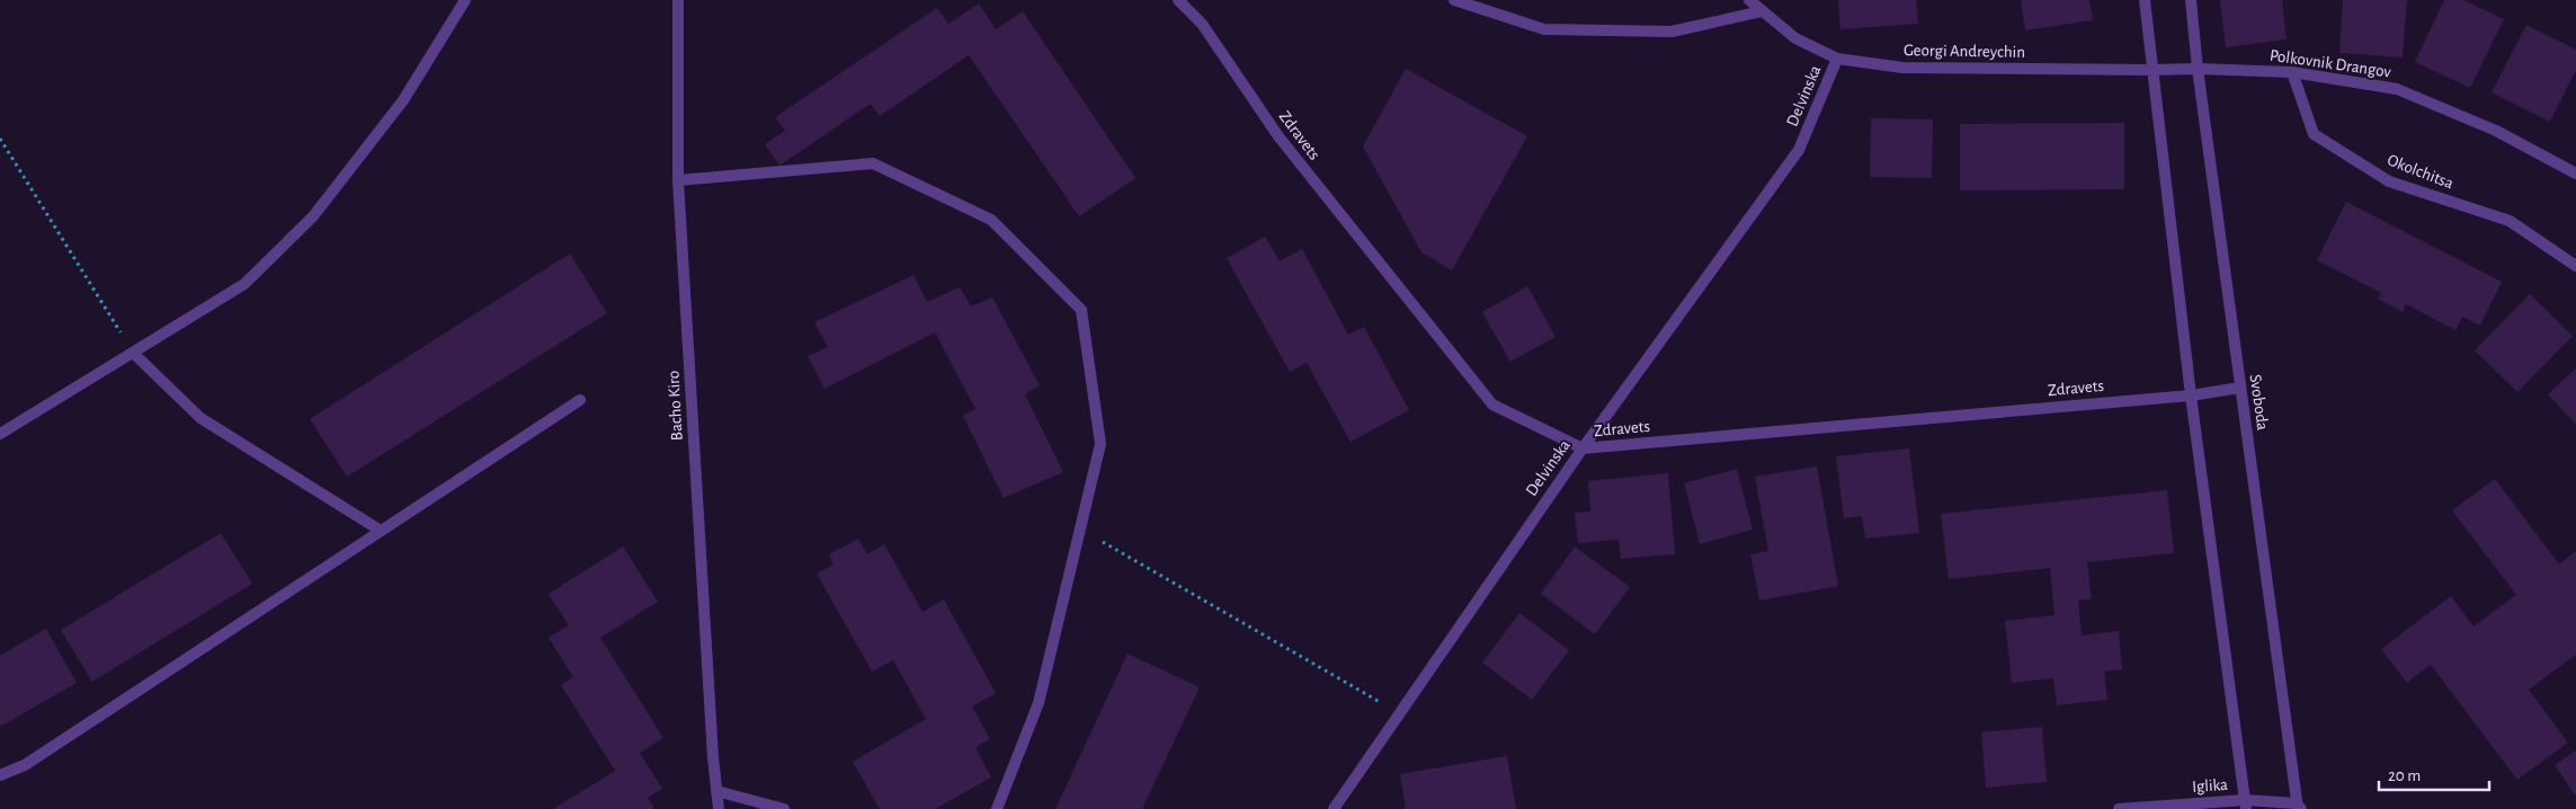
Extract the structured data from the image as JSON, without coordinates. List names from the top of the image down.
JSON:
{
  "streets": {
    "street": [
      "Georgi Andreychin",
      "Polkovnik Drangov",
      "Delvinska",
      "Zdravets",
      "Okolchitsa",
      "Svoboda",
      "Bacho Kiro",
      "Iglika"
    ]
  },
  "crossings": [
    ["Georgi Andreychin", "Polkovnik Drangov"],
    ["Georgi Andreychin", "Delvinska"],
    ["Georgi Andreychin", "Svoboda"],
    ["Polkovnik Drangov", "Okolchitsa"],
    ["Polkovnik Drangov", "Svoboda"],
    ["Delvinska", "Zdravets"],
    ["Zdravets", "Svoboda"],
    ["Svoboda", "Iglika"]
  ],
  "scale_bar": "20 m"
}
